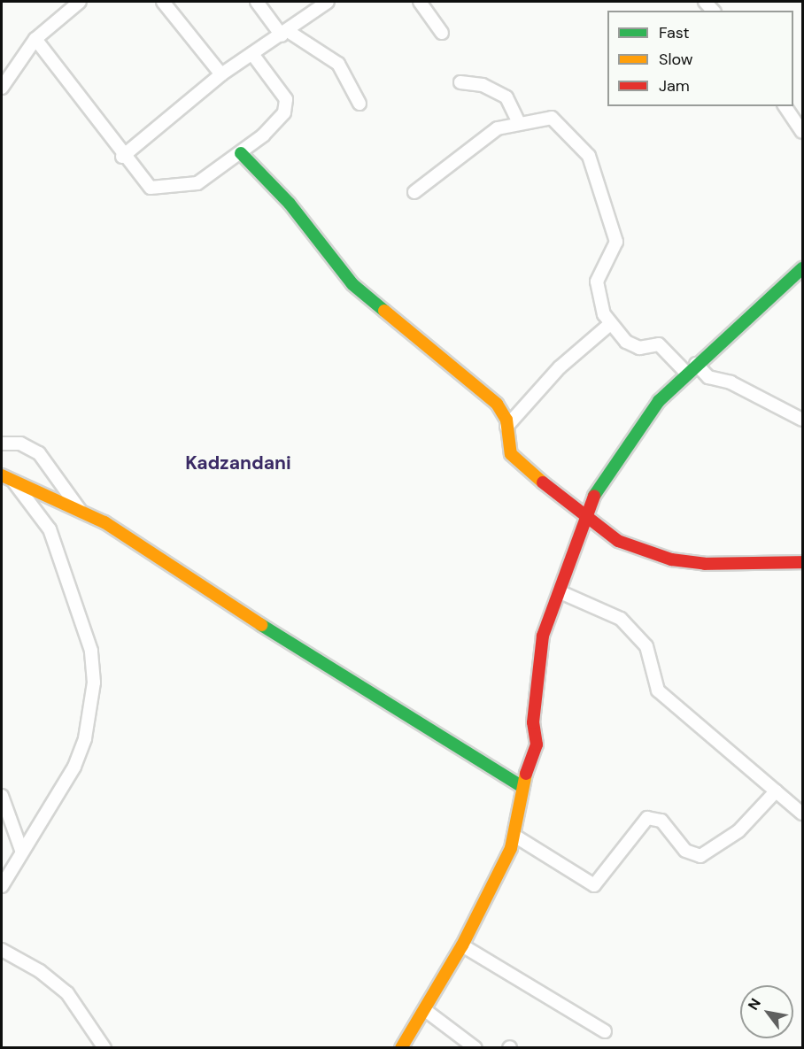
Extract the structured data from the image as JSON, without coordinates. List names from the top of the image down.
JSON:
{
  "districts": ["Kadzandani"],
  "legend": ["Fast", "Slow", "Jam"],
  "north": "top left"
}
